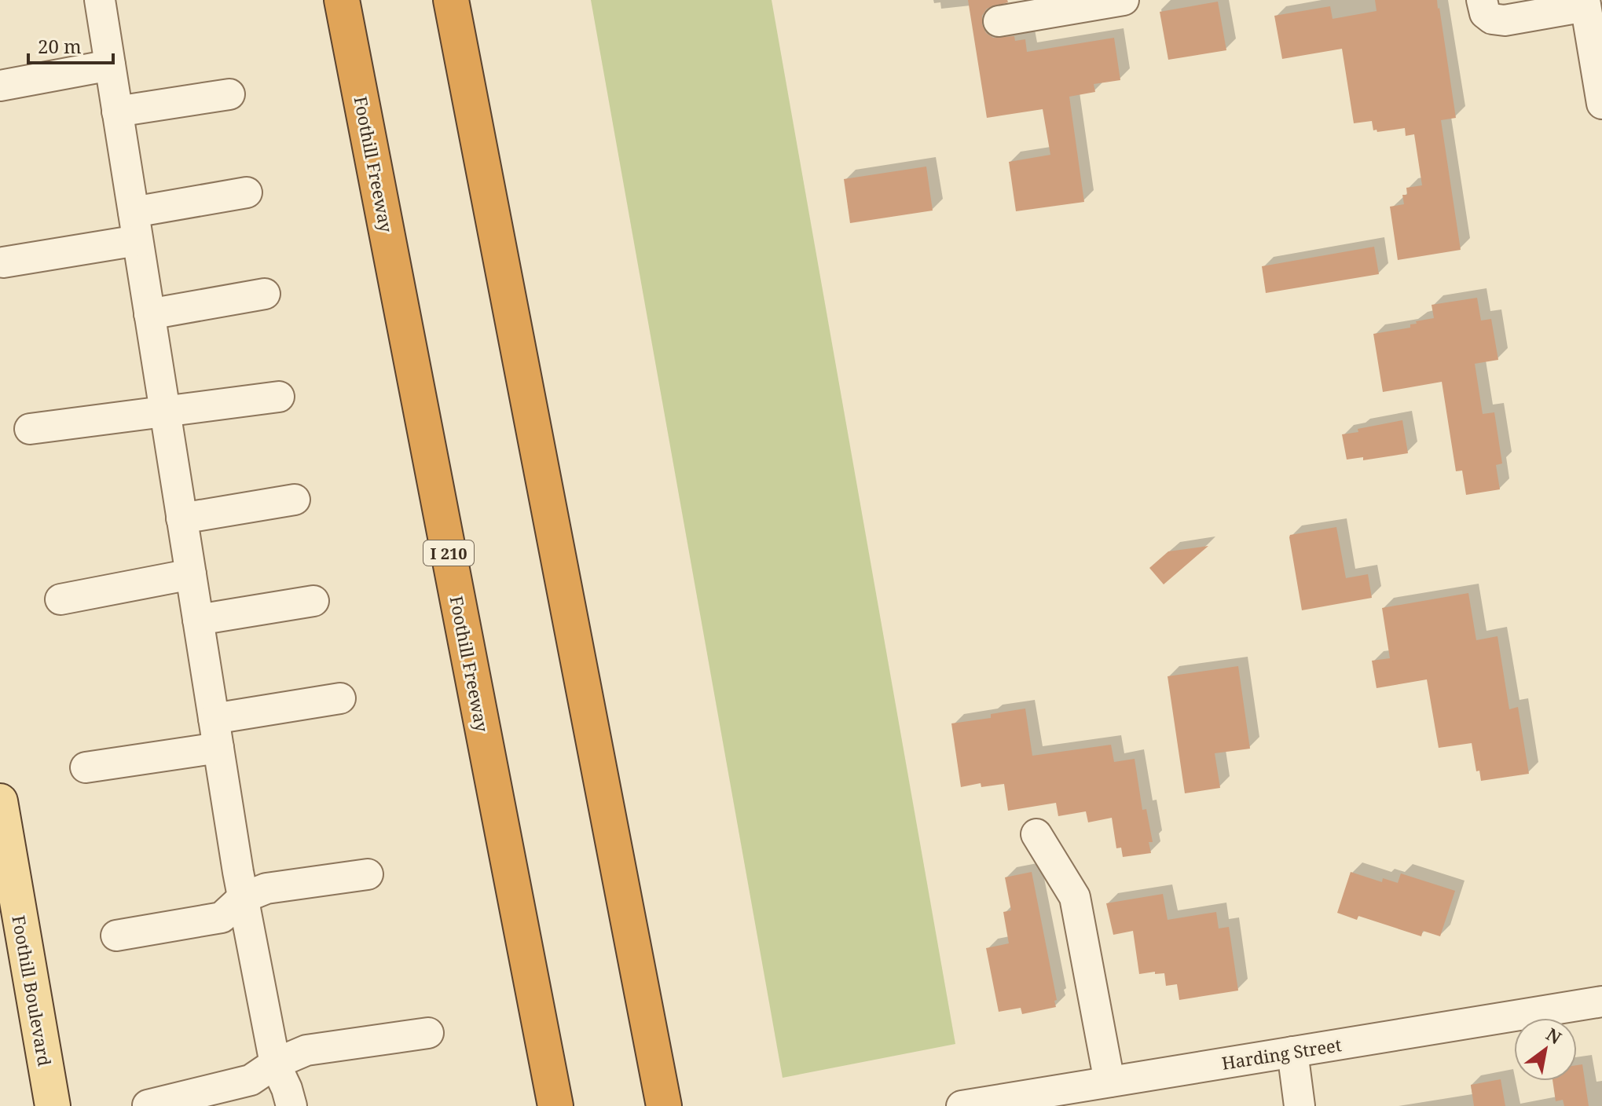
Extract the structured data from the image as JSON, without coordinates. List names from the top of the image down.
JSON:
{
  "streets": {
    "highway": ["Foothill Freeway", "I 210"],
    "main road": ["Foothill Boulevard"],
    "street": ["Harding Street"]
  },
  "scale_bar": "20 m",
  "north": "top right"
}
